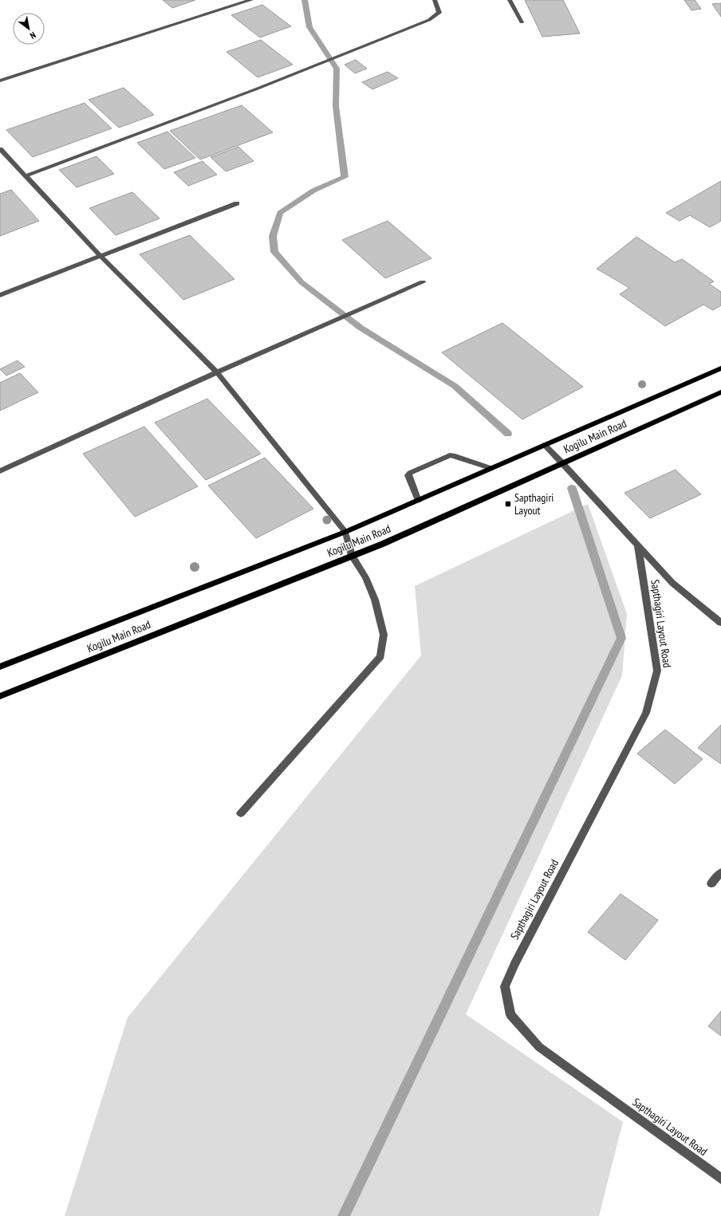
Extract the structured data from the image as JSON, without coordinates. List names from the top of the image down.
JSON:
{
  "streets": {
    "main road": ["Kogilu Main Road"],
    "street": ["Sapthagiri Layout Road"]
  },
  "crossings": [
    ["Kogilu Main Road", "Sapthagiri Layout Road"]
  ],
  "places": {
    "transit": ["Sapthagiri Layout"]
  },
  "north": "bottom right"
}
